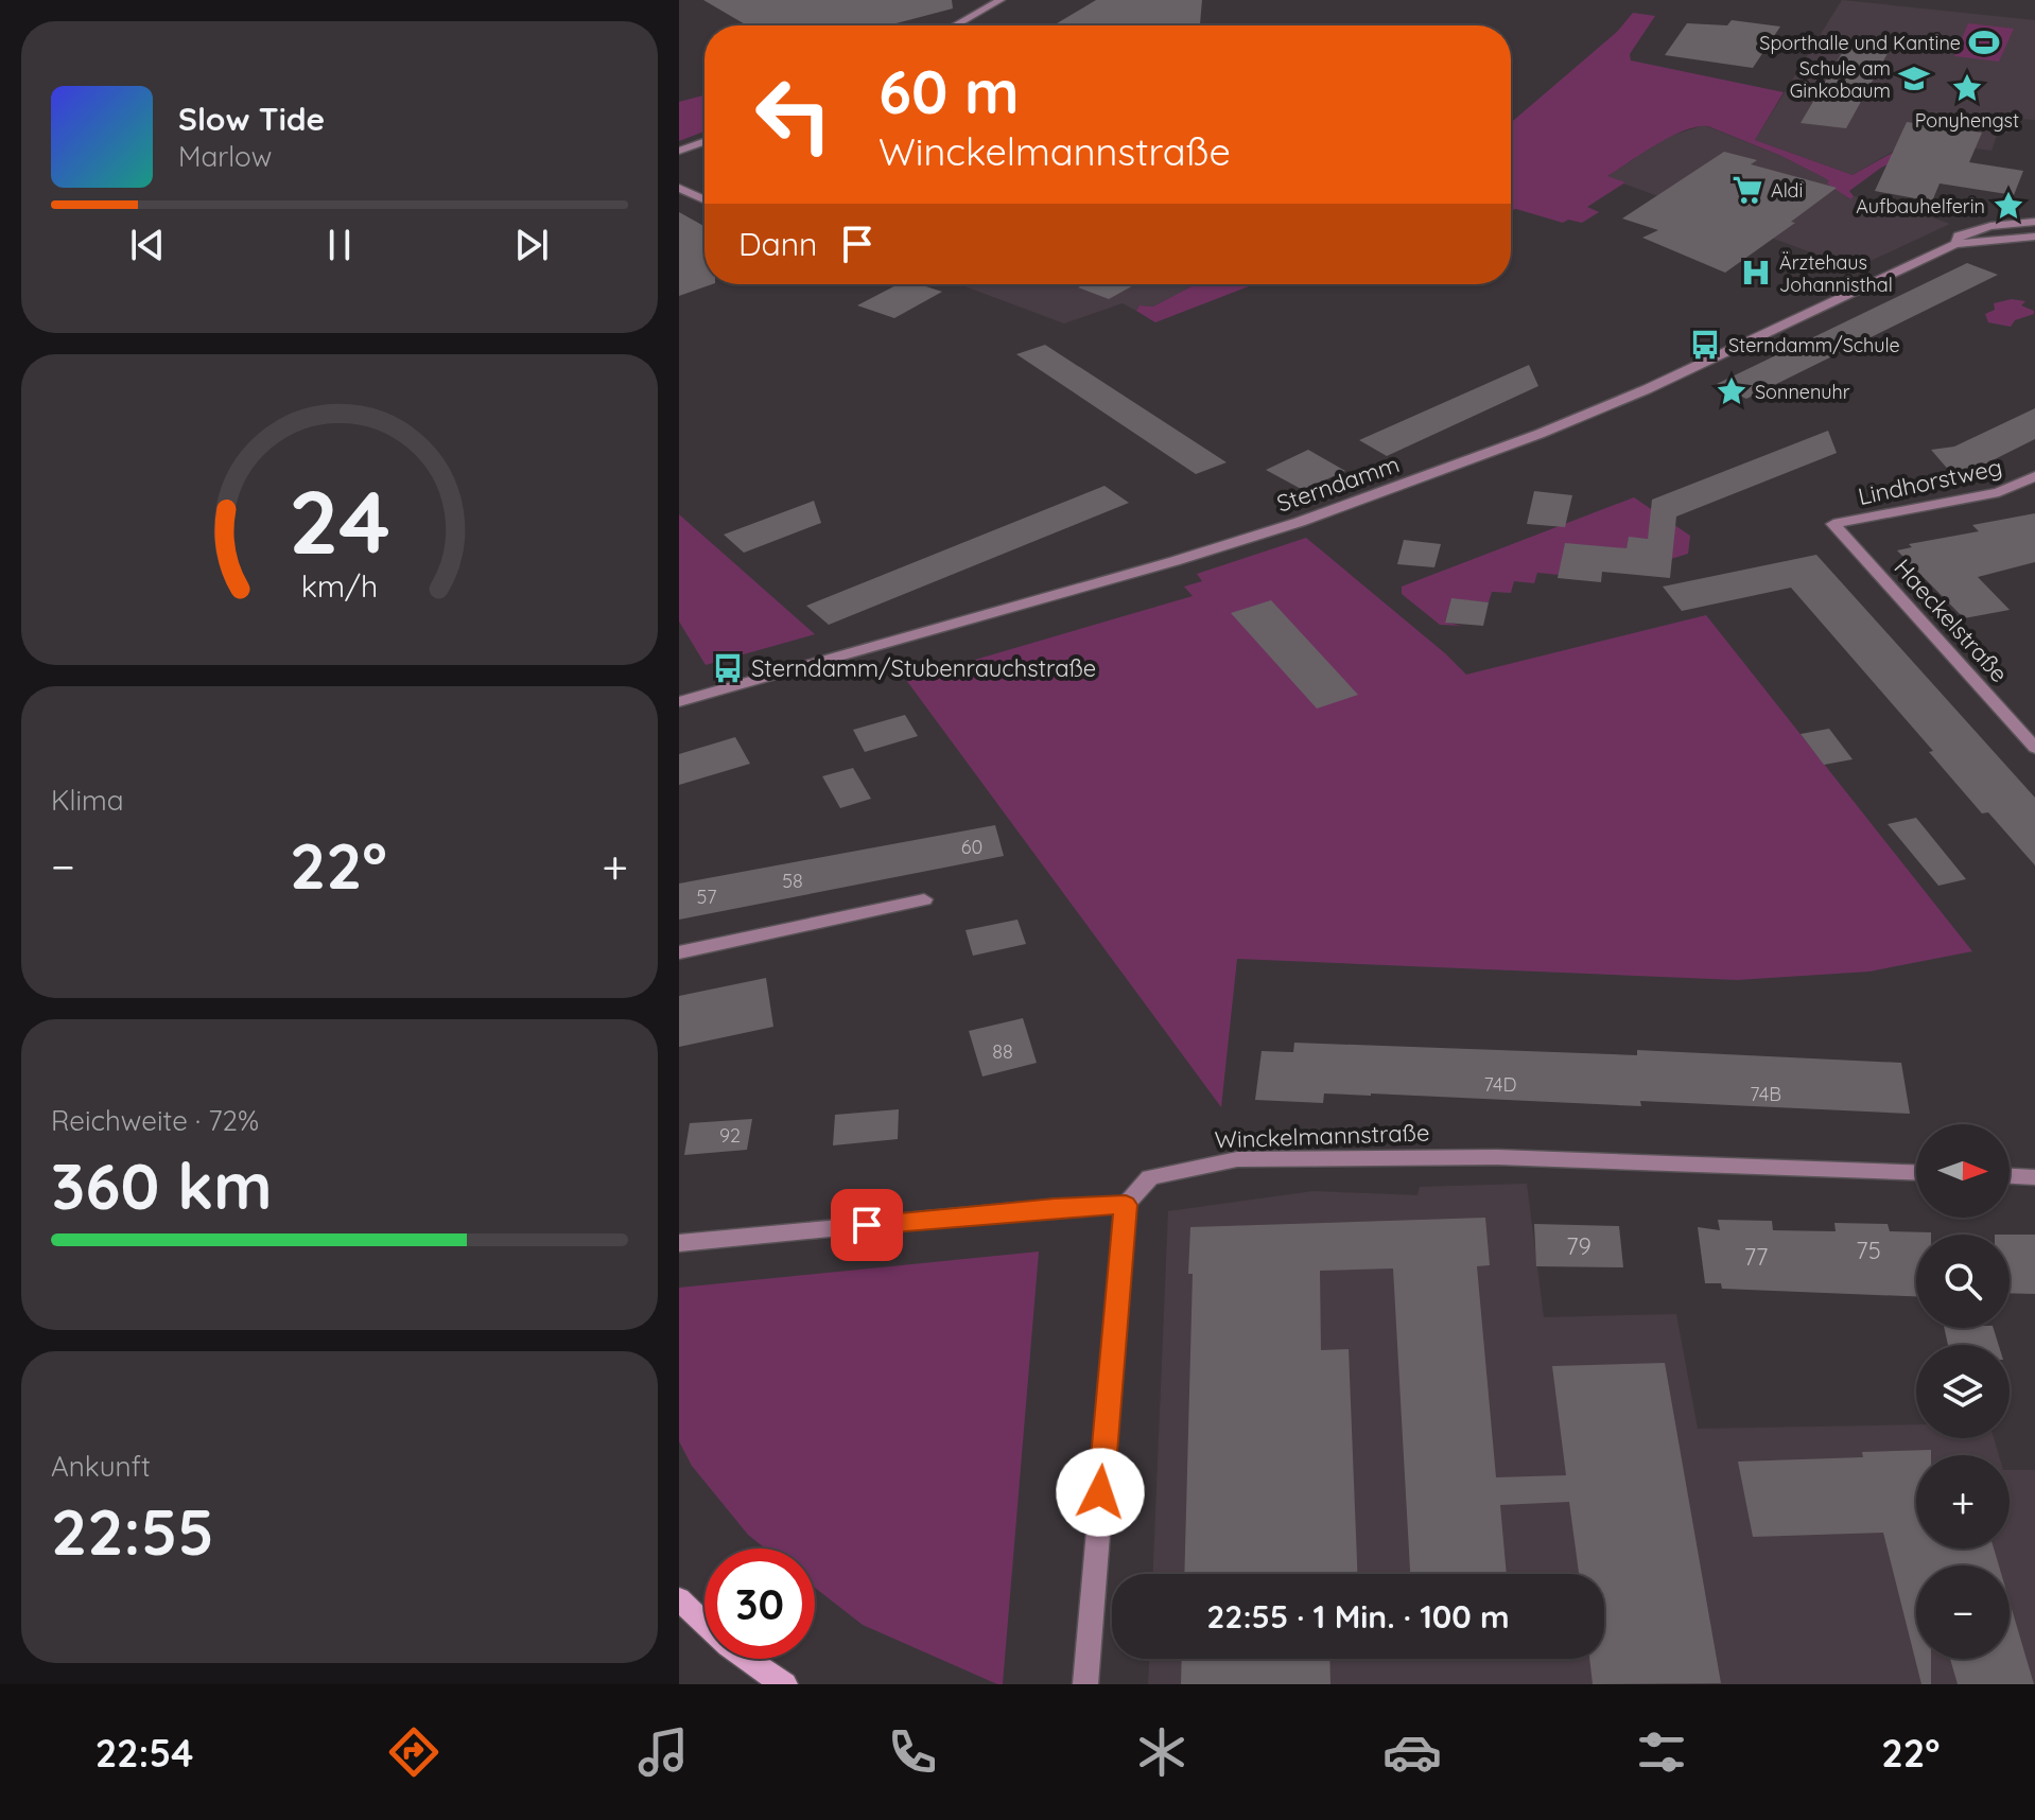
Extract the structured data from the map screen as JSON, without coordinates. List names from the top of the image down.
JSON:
{
  "streets": {
    "street": [
      "Lindhorstweg",
      "Sterndamm",
      "Haeckelstraße",
      "Winckelmannstraße"
    ]
  },
  "crossings": [
    ["Lindhorstweg", "Haeckelstraße"]
  ],
  "places": {
    "sports": ["Sporthalle und Kantine"],
    "school or university": ["Schule am Ginkobaum"],
    "place": ["Ponyhengst", "Aufbauhelferin", "Sonnenuhr"],
    "supermarket": ["Aldi"],
    "hospital": ["Ärztehaus Johannisthal"],
    "bus stop": ["Sterndamm/Schule", "Sterndamm/Stubenrauchstraße"]
  },
  "house_numbers": [
    "60",
    "58",
    "57",
    "88",
    "74D",
    "74B",
    "92",
    "79",
    "75",
    "77"
  ],
  "north": "right",
  "page": {
    "turn": ["60 m", "Winckelmannstraße"],
    "song": ["Slow Tide", "Marlow"],
    "then": "Dann",
    "tile": [
      "Klima",
      ["Reichweite · 72%", "360 km"],
      ["Ankunft", "22:55"]
    ],
    "heat": ["−", "22°", "+"],
    "map_buttons": ["+", "−"],
    "limit": "30",
    "trip": "22:55 · 1 Min. · 100 m",
    "tabs": ["22:54", "22°"],
    "gauge": ["24", "km/h"]
  }
}
